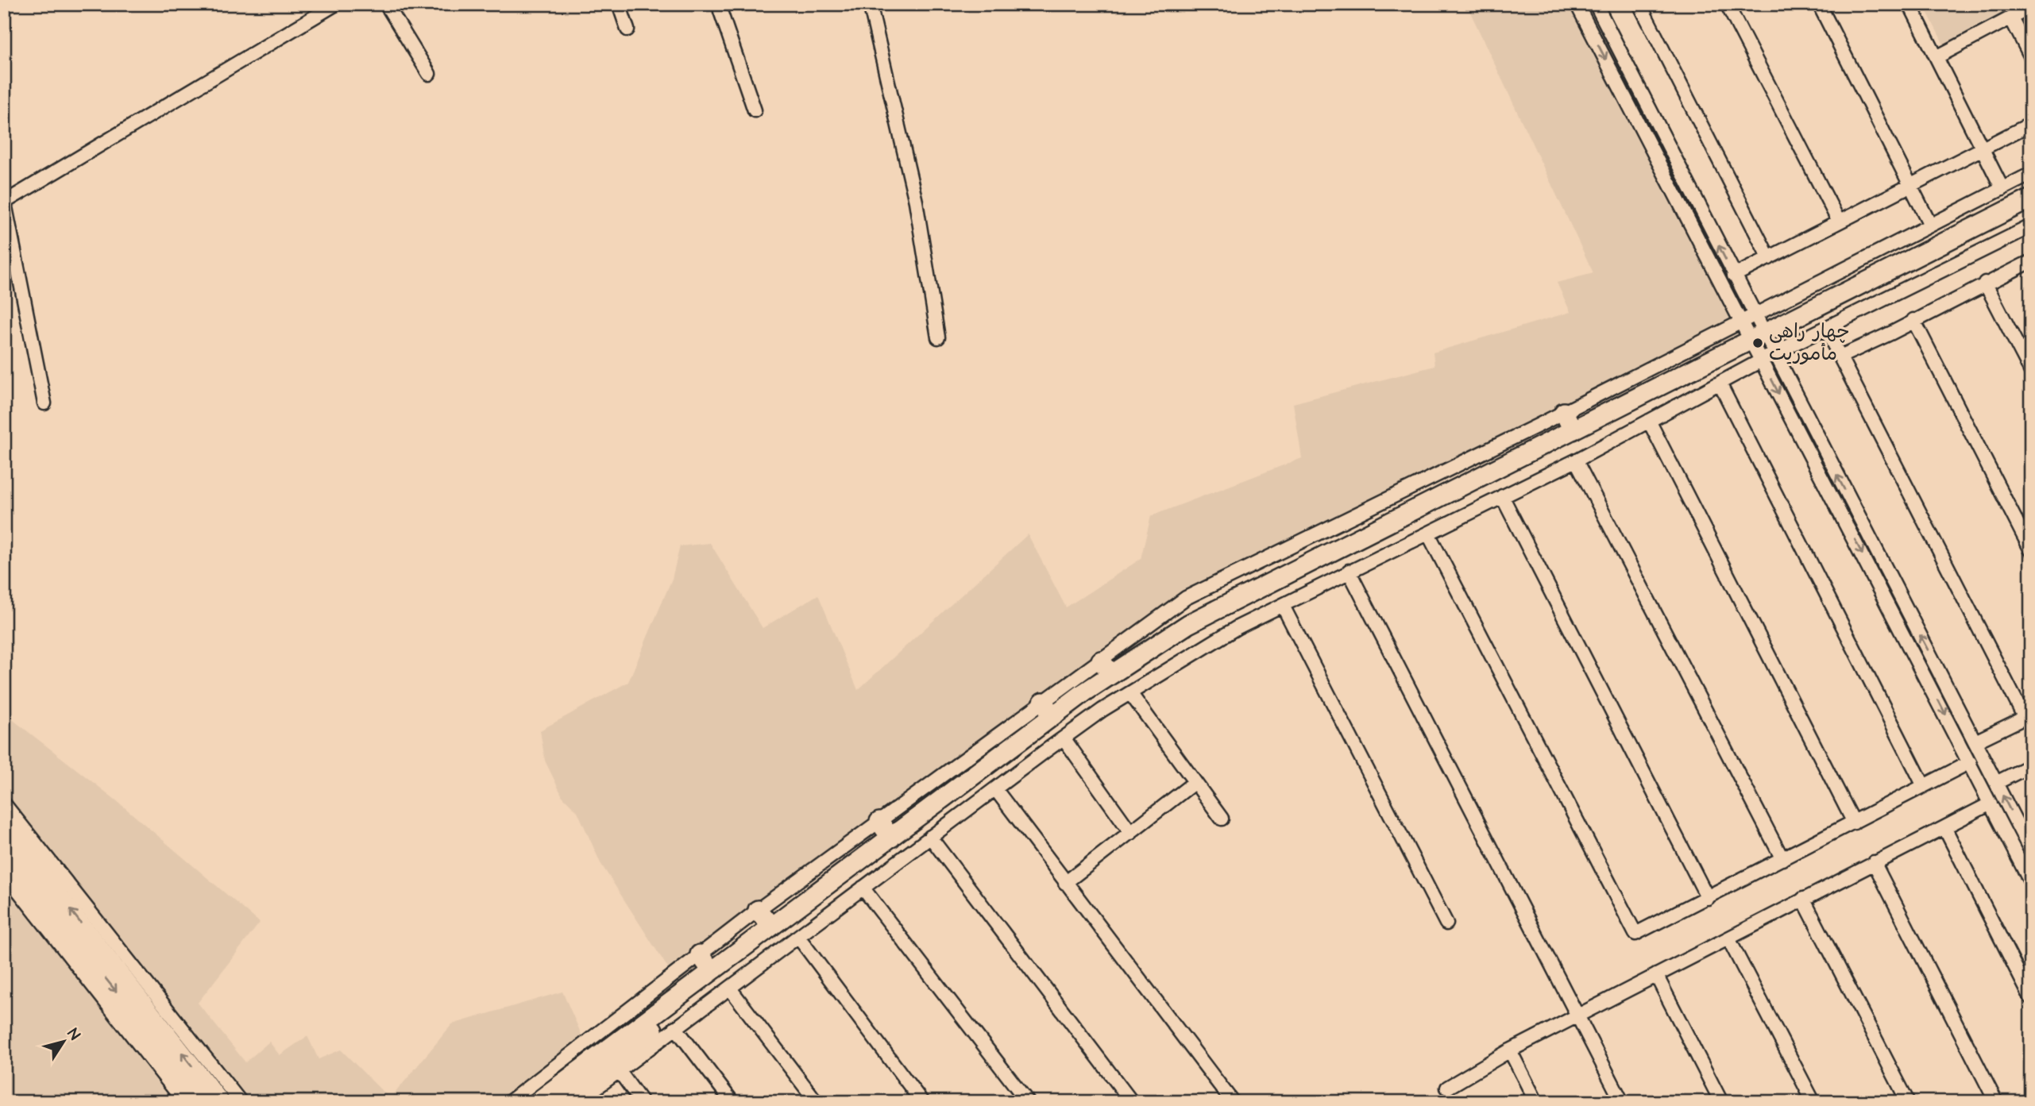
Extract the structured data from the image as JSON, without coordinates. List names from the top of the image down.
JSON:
{
  "places": ["چهار راهی مأموریت"],
  "north": "top right"
}
